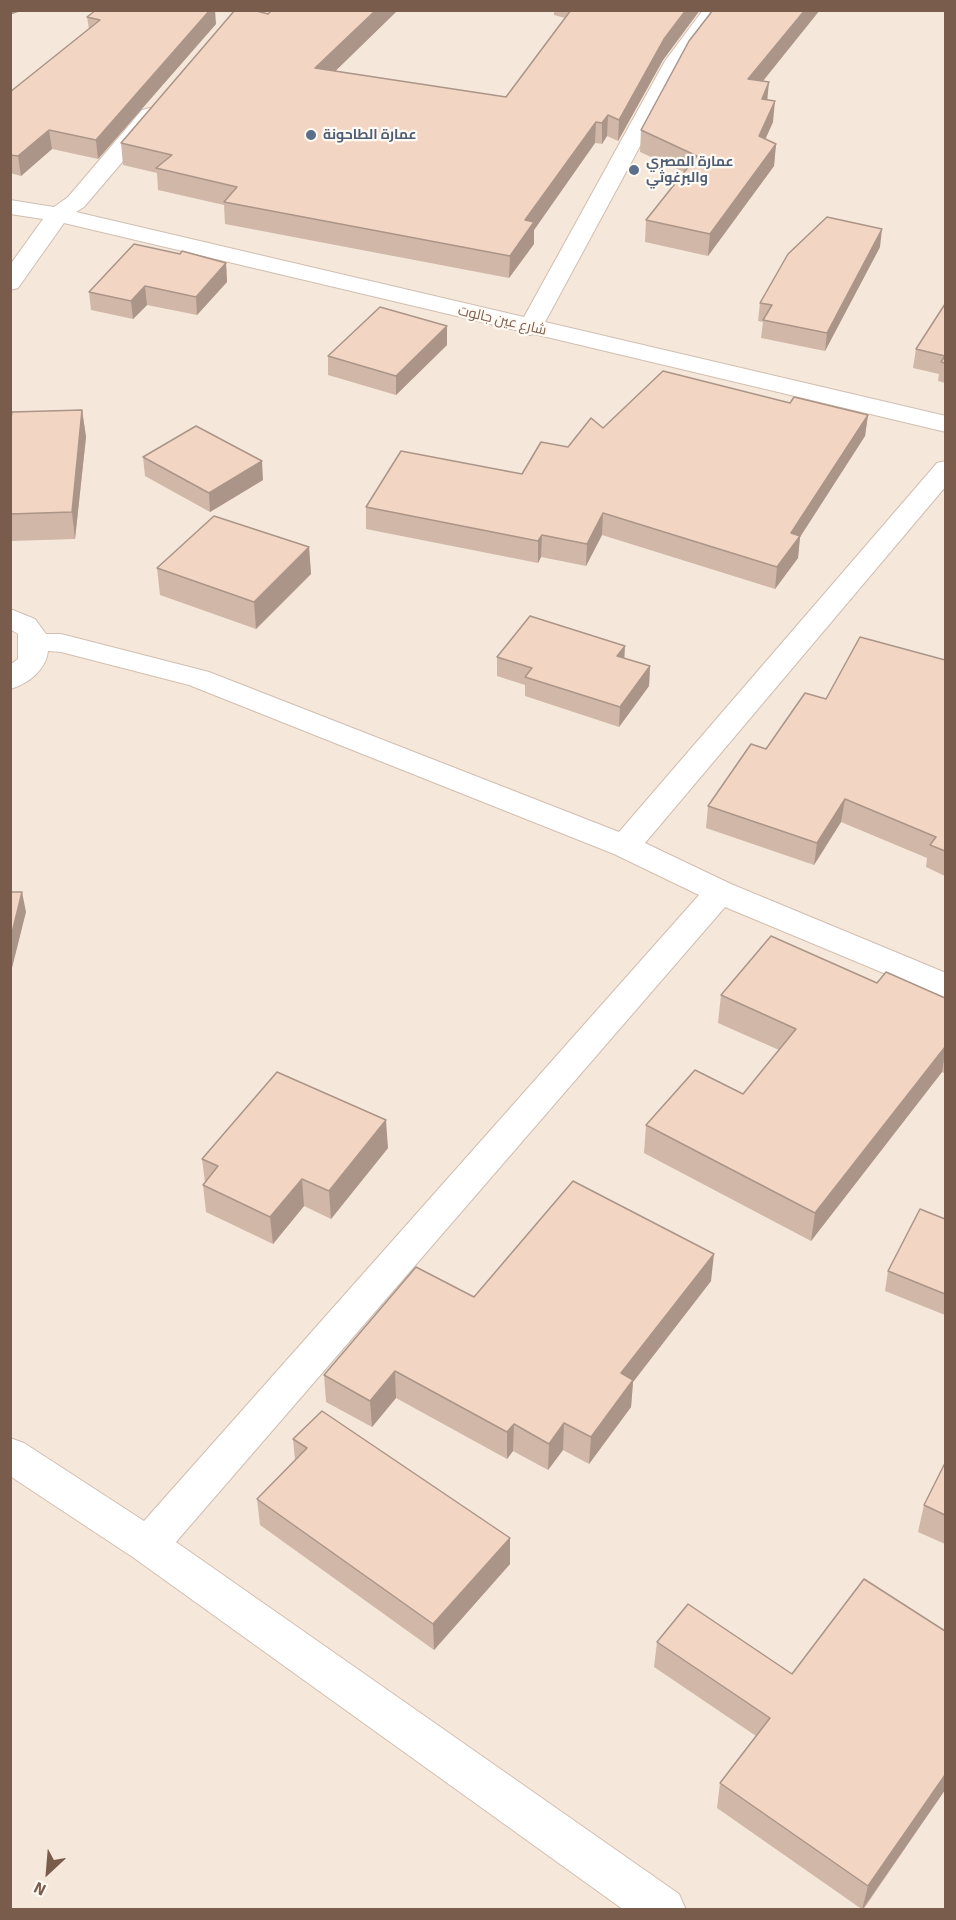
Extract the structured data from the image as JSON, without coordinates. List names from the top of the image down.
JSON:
{
  "streets": {
    "street": ["شارع عين جالوت"]
  },
  "places": ["عمارة الطاحونة", "عمارة المصري والبرغوثي"],
  "north": "bottom left"
}
